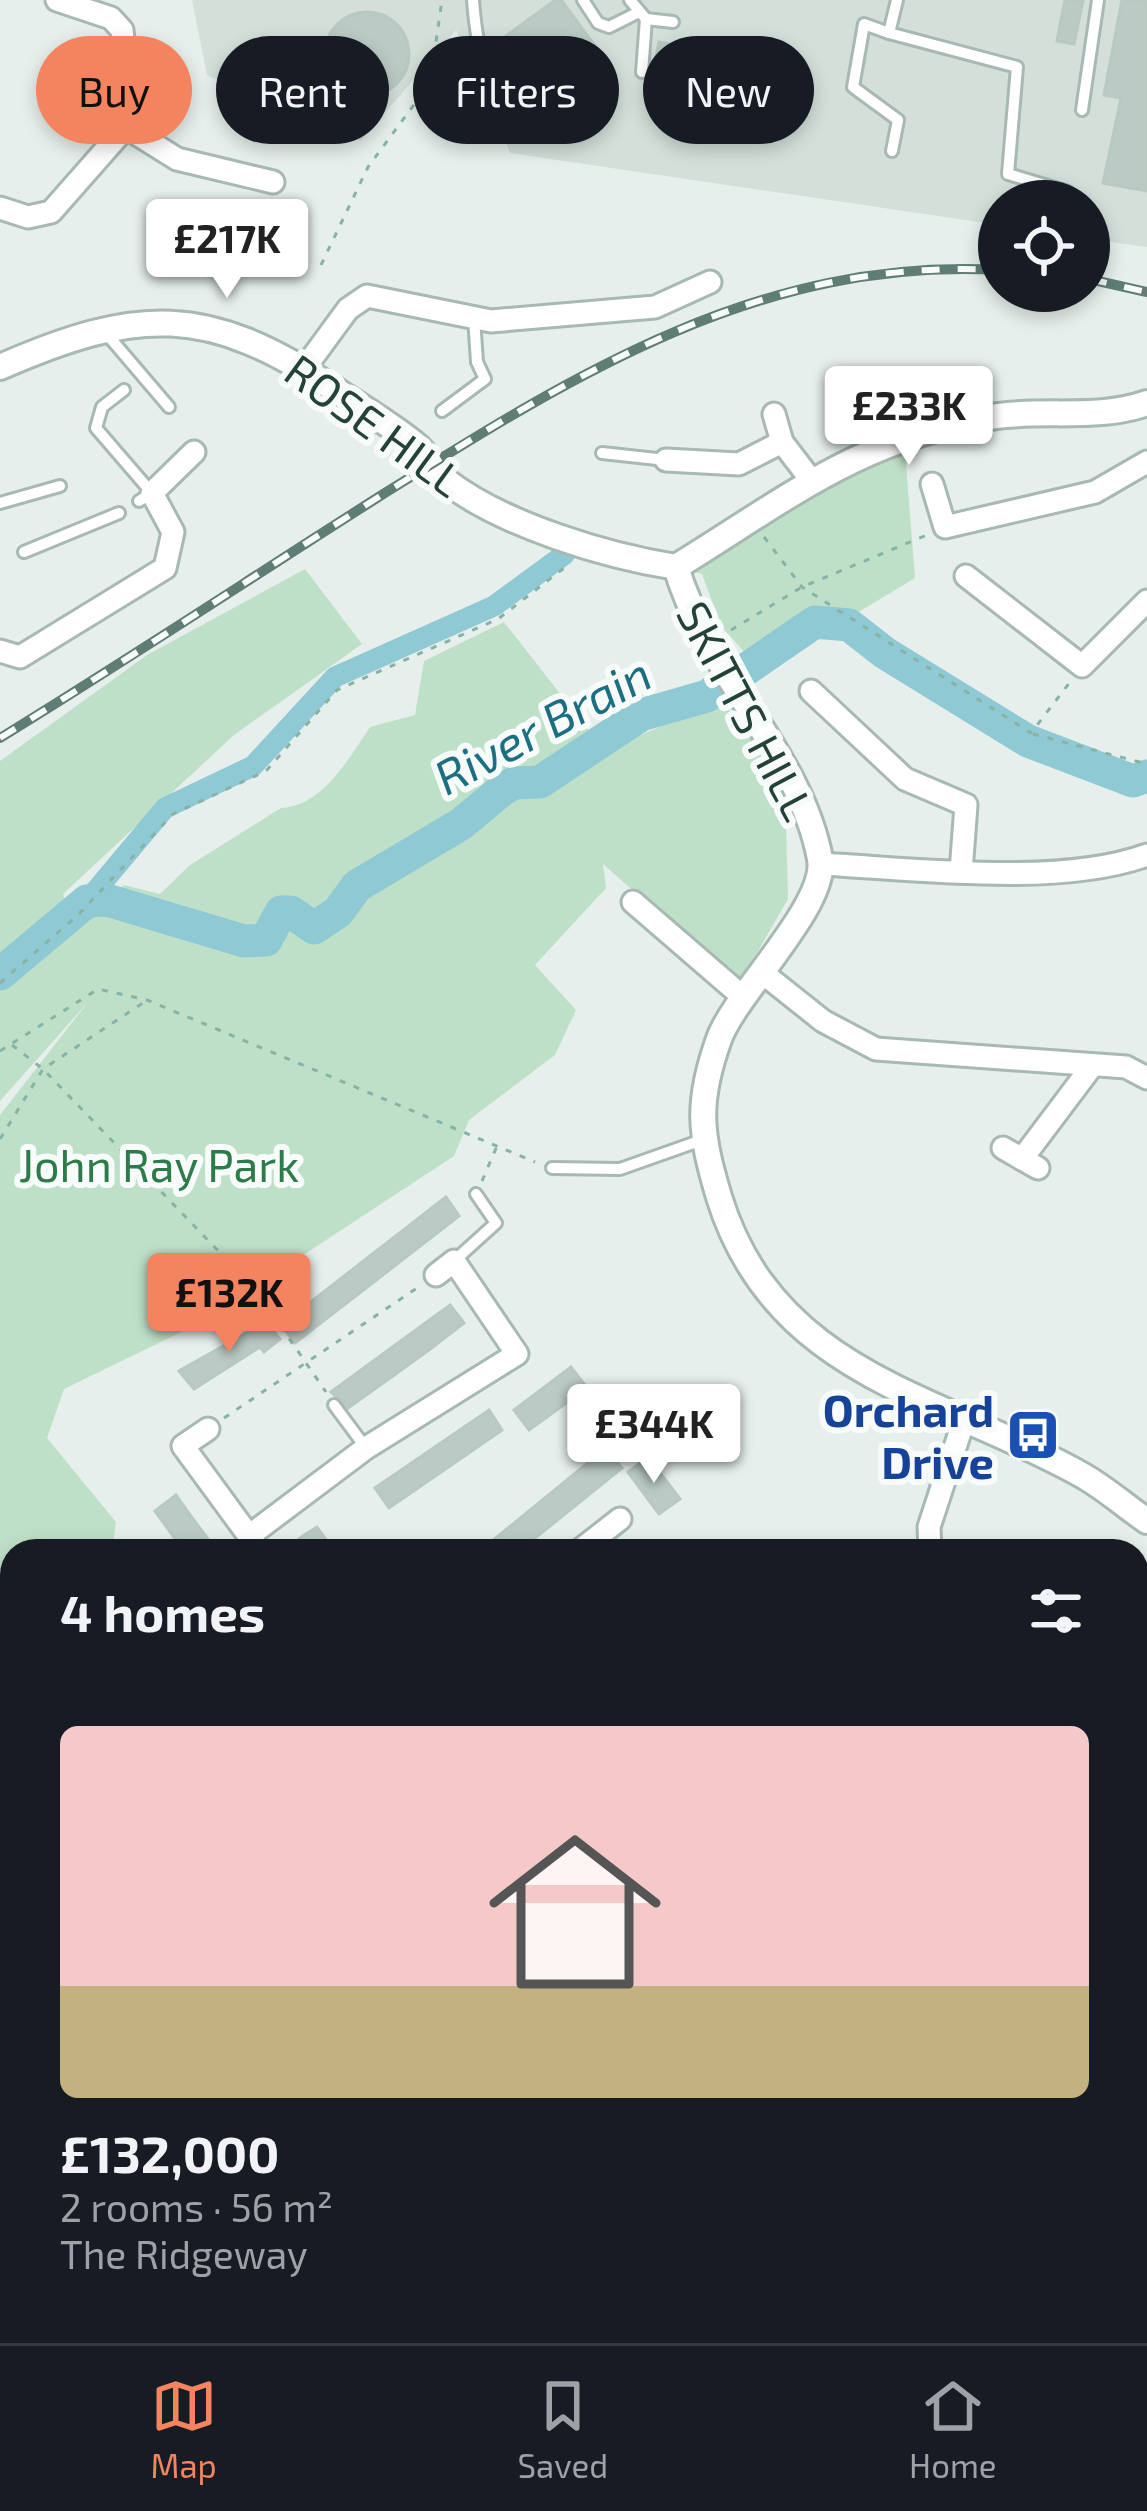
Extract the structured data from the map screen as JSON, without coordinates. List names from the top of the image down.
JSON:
{
  "streets": {
    "street": ["ROSE HILL", "SKITTS HILL"]
  },
  "crossings": [
    ["ROSE HILL", "SKITTS HILL"]
  ],
  "water": ["River Brain"],
  "parks": ["John Ray Park"],
  "places": {
    "bus stop": ["Orchard Drive"]
  },
  "page": {
    "chip": [
      "Buy",
      "Rent",
      "Filters",
      "New"
    ],
    "price": [
      "£217K",
      "£233K",
      "£132K",
      "£344K"
    ],
    "heading": "4 homes",
    "list": [
      {
        "name": "£132,000",
        "note": "2 rooms · 56 m² · The Ridgeway"
      }
    ],
    "tabs": ["Map", "Saved", "Home"]
  }
}
